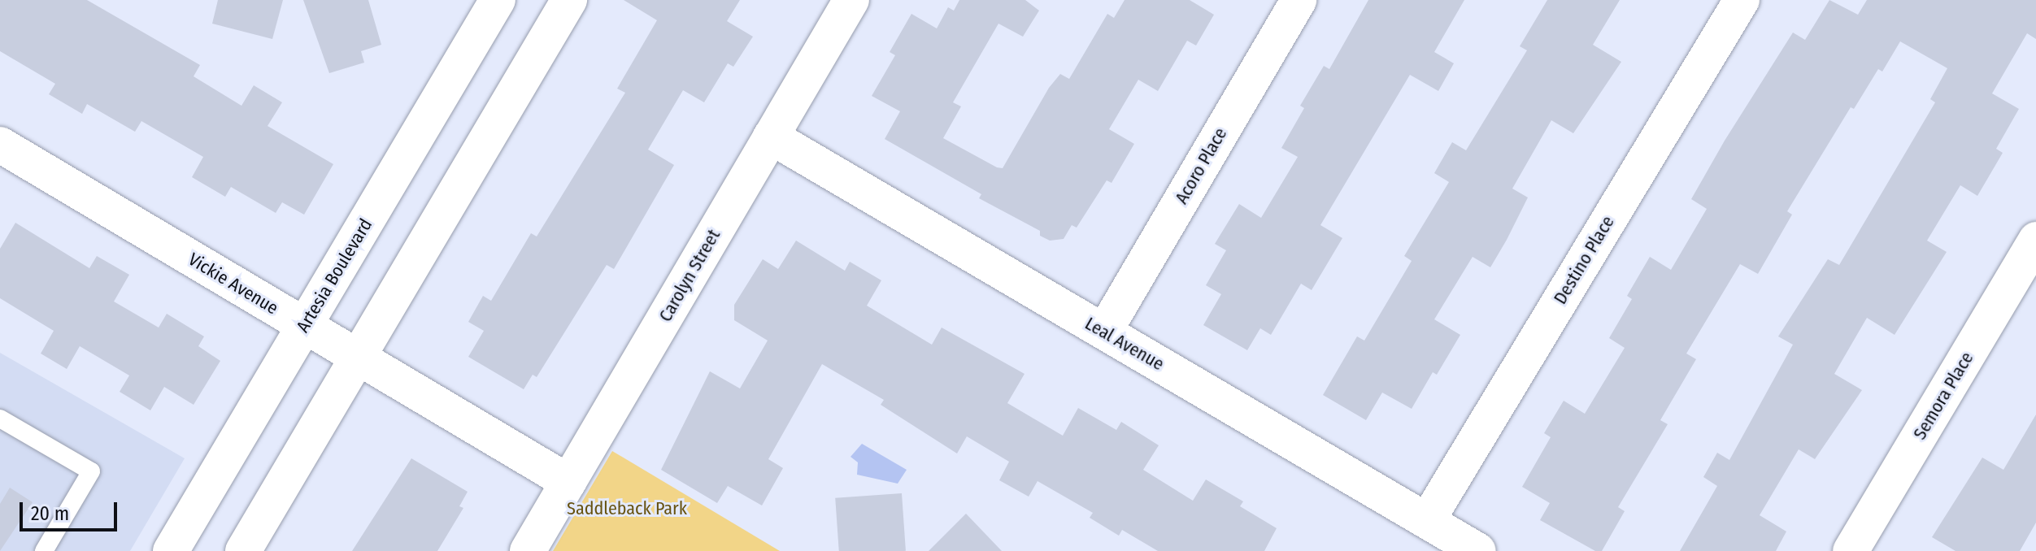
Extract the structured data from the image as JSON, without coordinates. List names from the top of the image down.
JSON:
{
  "streets": {
    "street": [
      "Acoro Place",
      "Destino Place",
      "Artesia Boulevard",
      "Carolyn Street",
      "Vickie Avenue",
      "Leal Avenue",
      "Semora Place"
    ]
  },
  "crossings": [
    ["Acoro Place", "Leal Avenue"],
    ["Destino Place", "Leal Avenue"],
    ["Artesia Boulevard", "Vickie Avenue"],
    ["Carolyn Street", "Vickie Avenue"],
    ["Carolyn Street", "Leal Avenue"]
  ],
  "parks": ["Saddleback Park"],
  "scale_bar": "20 m"
}
